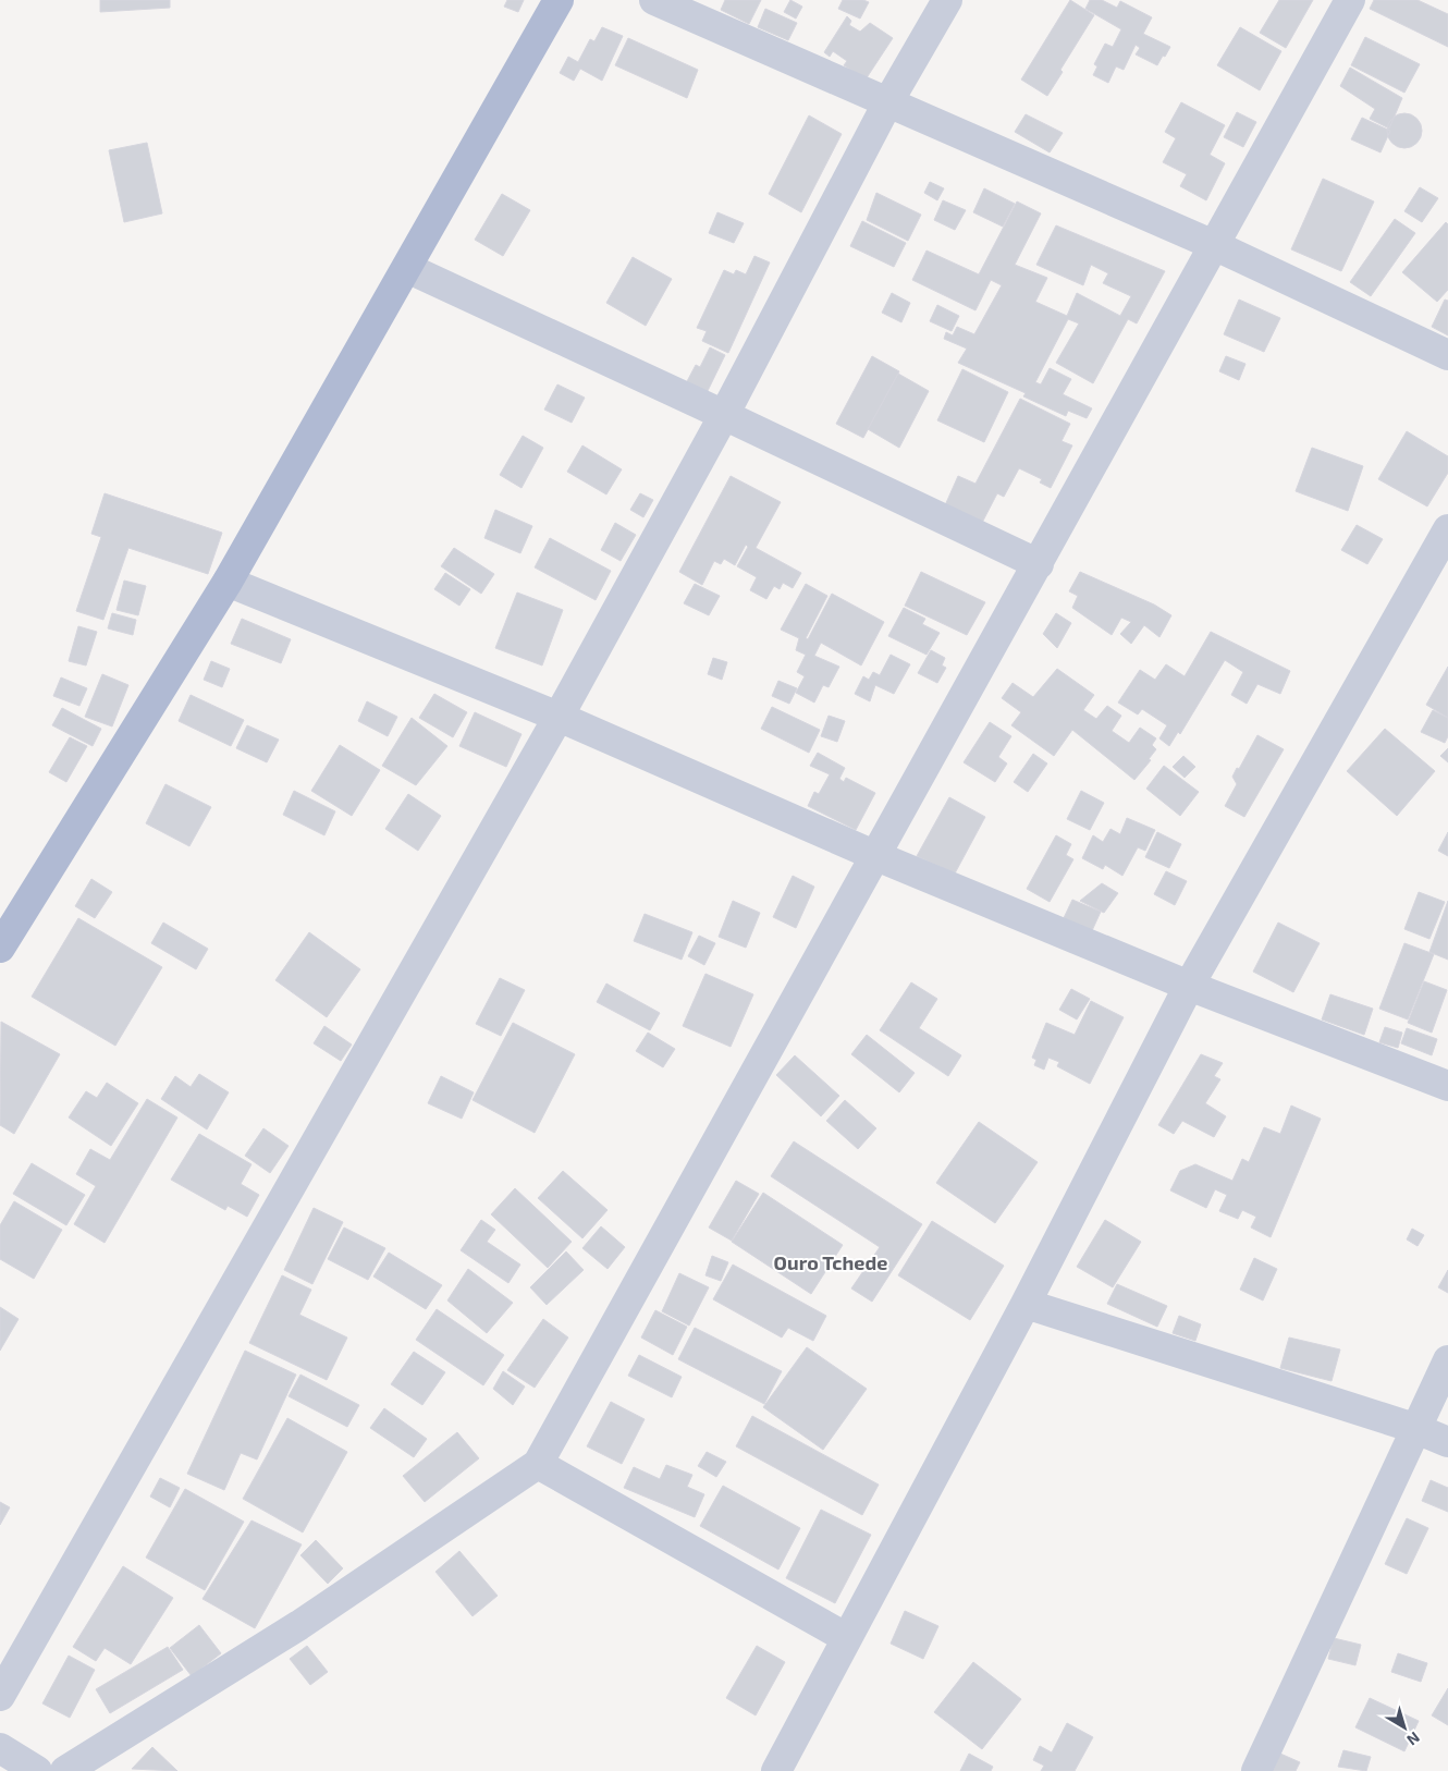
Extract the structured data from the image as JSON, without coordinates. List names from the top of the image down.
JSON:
{
  "districts": ["Ouro Tchede"],
  "north": "bottom right"
}
